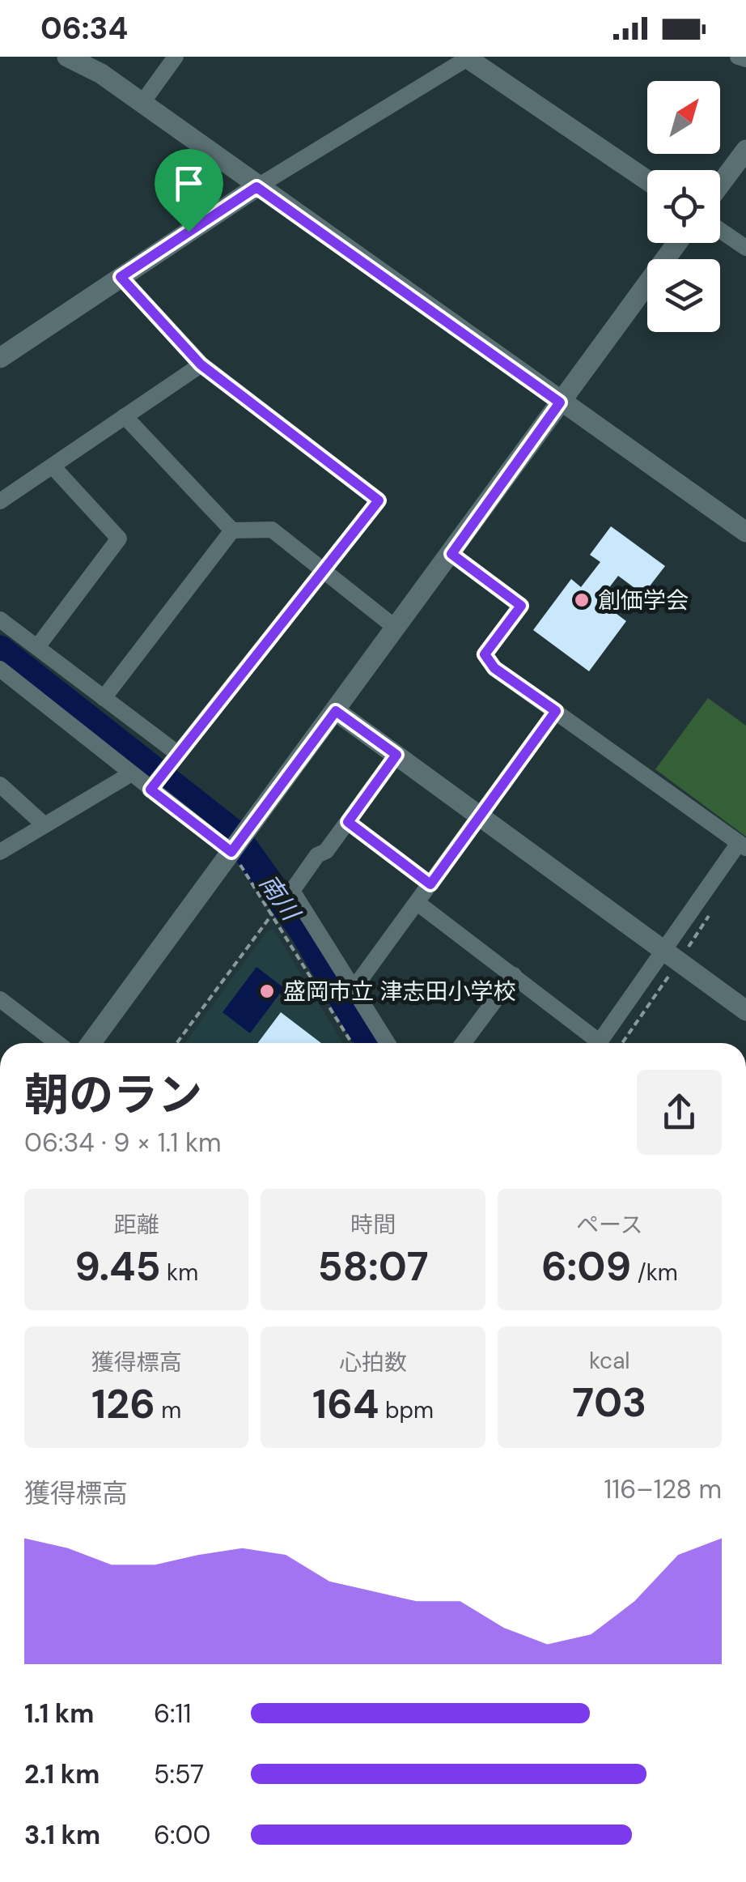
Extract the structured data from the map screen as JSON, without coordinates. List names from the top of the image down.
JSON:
{
  "water": ["南川"],
  "places": ["創価学会", "盛岡市立 津志田小学校"],
  "north": "top right",
  "page": {
    "status": "06:34",
    "heading": ["朝のラン", "06:34 · 9 × 1.1 km"],
    "stats": [
      ["距離", "9.45 km"],
      ["時間", "58:07"],
      ["ペース", "6:09 /km"],
      ["獲得標高", "126 m"],
      ["心拍数", "164 bpm"],
      ["kcal", "703"]
    ],
    "chart": ["獲得標高", "116–128 m"],
    "list": [
      {
        "name": "1.1 km",
        "note": "6:11"
      },
      {
        "name": "2.1 km",
        "note": "5:57"
      },
      {
        "name": "3.1 km",
        "note": "6:00"
      }
    ]
  }
}
